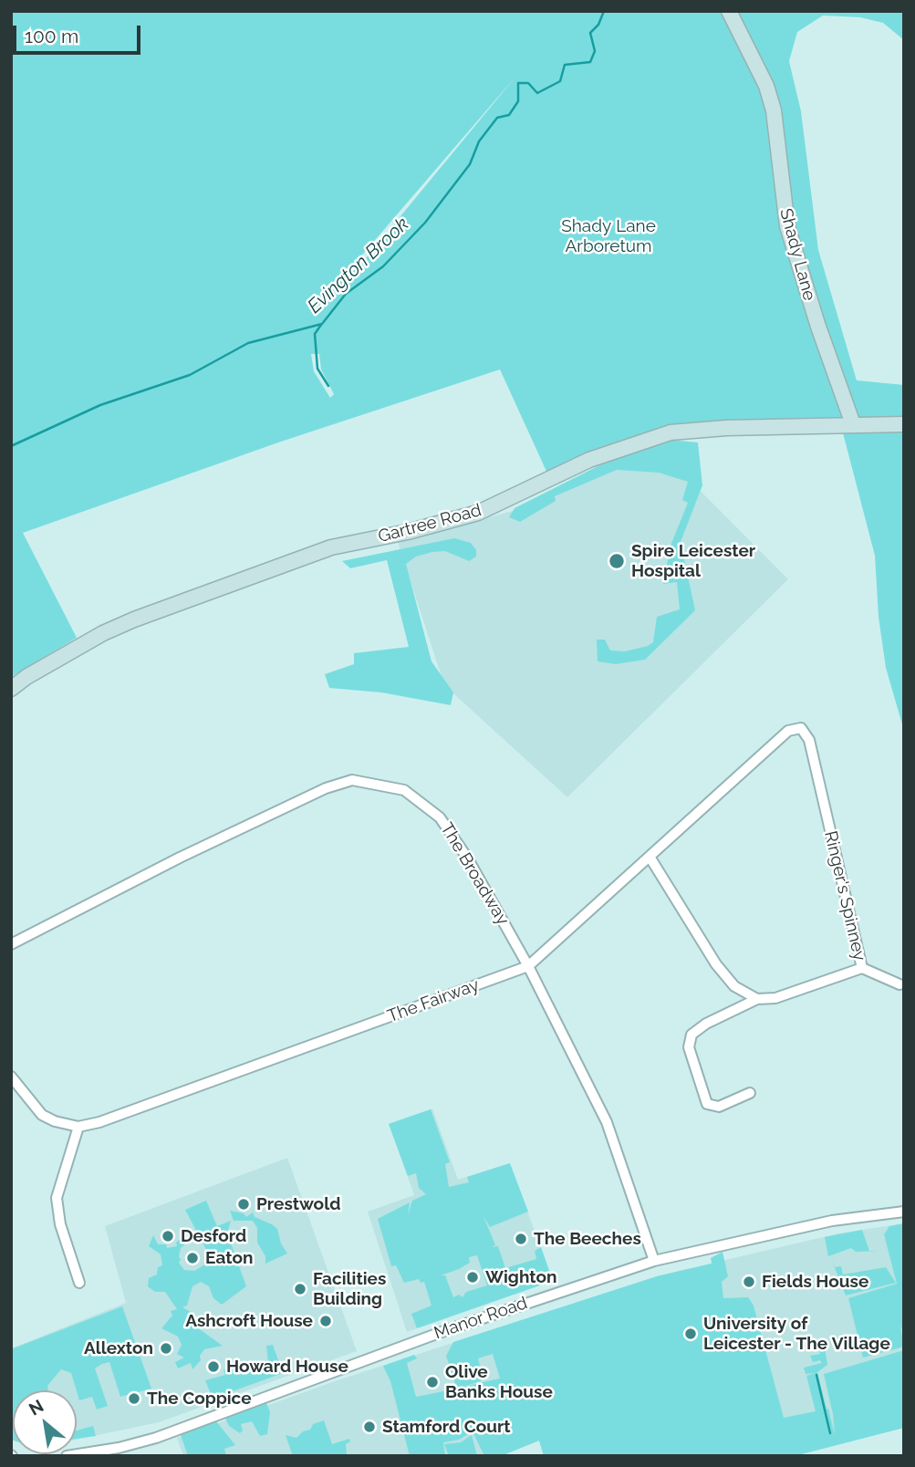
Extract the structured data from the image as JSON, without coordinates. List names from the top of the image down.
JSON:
{
  "streets": {
    "main road": ["Shady Lane", "Gartree Road"],
    "street": [
      "The Broadway",
      "Ringer's Spinney",
      "The Fairway",
      "Manor Road"
    ]
  },
  "crossings": [
    ["Shady Lane", "Gartree Road"],
    ["The Broadway", "The Fairway"],
    ["The Broadway", "Manor Road"],
    ["Ringer's Spinney", "The Fairway"]
  ],
  "water": ["Evington Brook"],
  "parks": ["Shady Lane Arboretum"],
  "places": [
    "Spire Leicester Hospital",
    "Prestwold",
    "Desford",
    "The Beeches",
    "Eaton",
    "Wighton",
    "Fields House",
    "Facilities Building",
    "Ashcroft House",
    "University of Leicester - The Village",
    "Allexton",
    "Howard House",
    "Olive Banks House",
    "The Coppice",
    "Stamford Court"
  ],
  "scale_bar": "100 m",
  "north": "top left"
}
